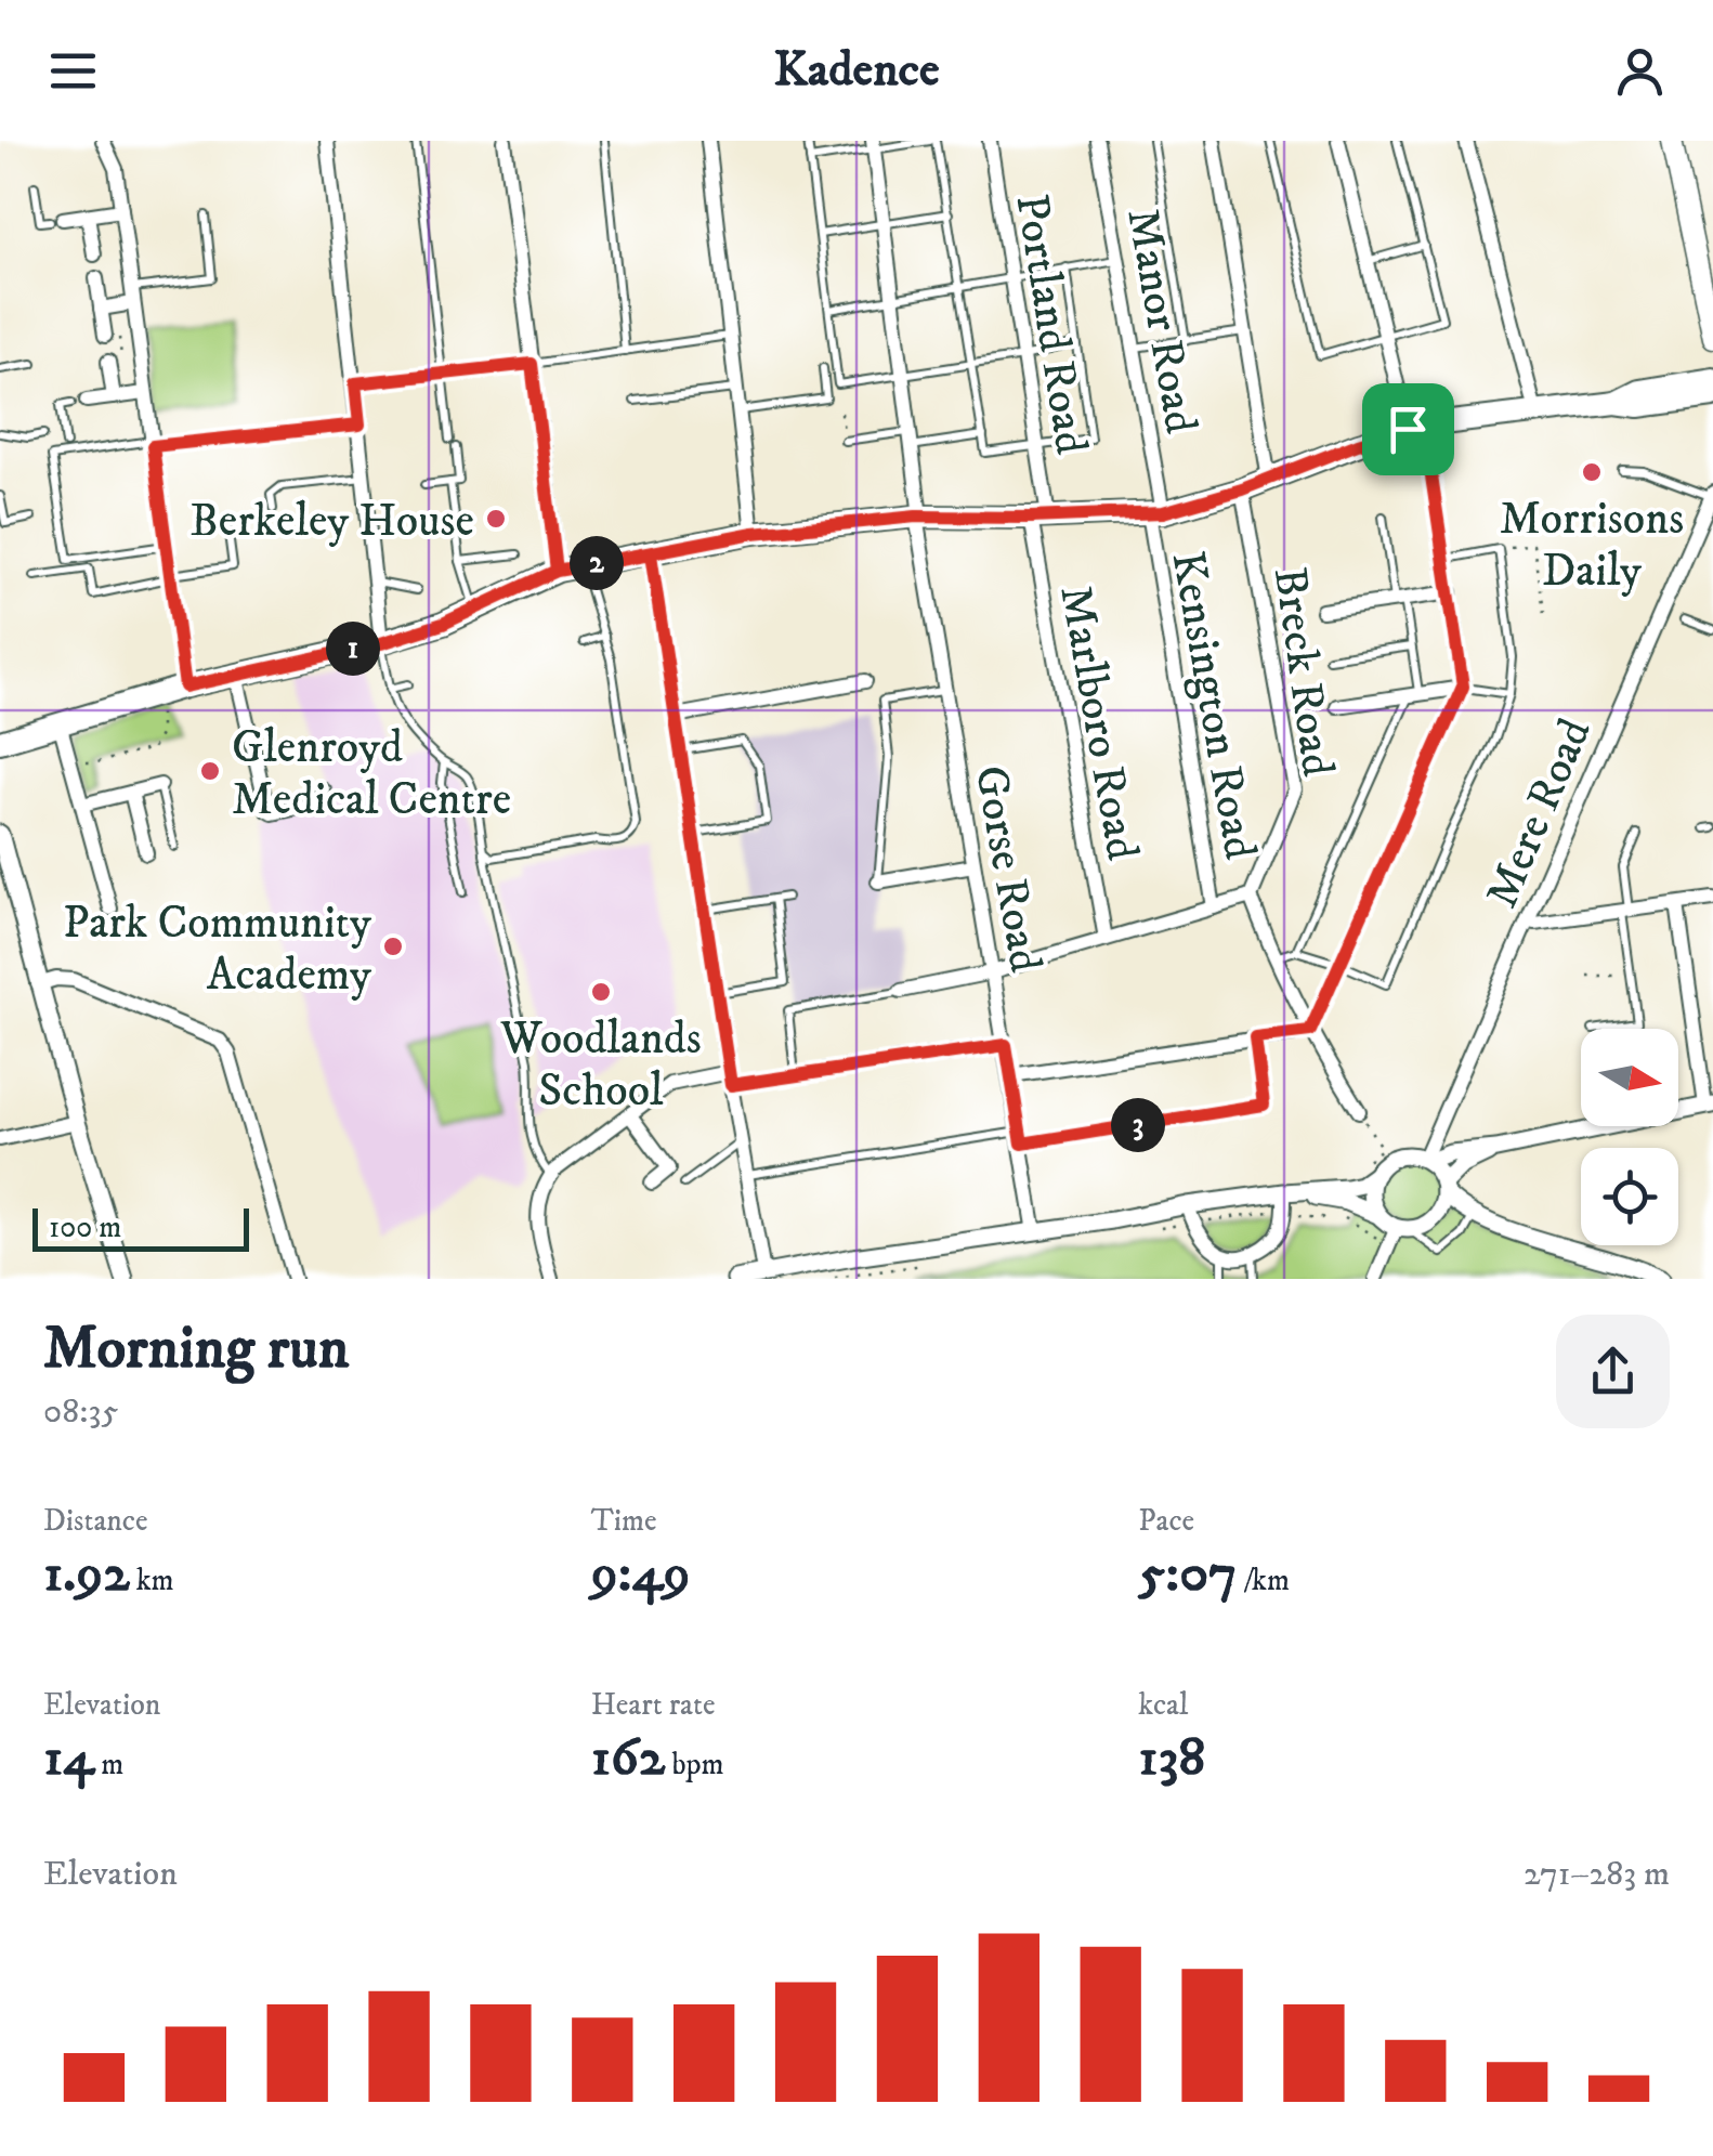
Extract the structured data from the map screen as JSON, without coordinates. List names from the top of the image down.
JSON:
{
  "streets": {
    "street": [
      "Manor Road",
      "Portland Road",
      "Breck Road",
      "Kensington Road",
      "Marlboro Road",
      "Mere Road",
      "Gorse Road"
    ]
  },
  "crossings": [
    ["Manor Road", "Kensington Road"],
    ["Portland Road", "Marlboro Road"]
  ],
  "places": [
    "Morrisons Daily",
    "Berkeley House",
    "Glenroyd Medical Centre",
    "Park Community Academy",
    "Woodlands School"
  ],
  "scale_bar": "100 m",
  "north": "right",
  "page": {
    "header": "Kadence",
    "pins": ["2", "1", "3"],
    "scale": "100 m",
    "heading": ["Morning run", "08:35"],
    "stats": [
      ["Distance", "1.92 km"],
      ["Time", "9:49"],
      ["Pace", "5:07 /km"],
      ["Elevation", "14 m"],
      ["Heart rate", "162 bpm"],
      ["kcal", "138"]
    ],
    "chart": ["Elevation", "271–283 m"]
  }
}
